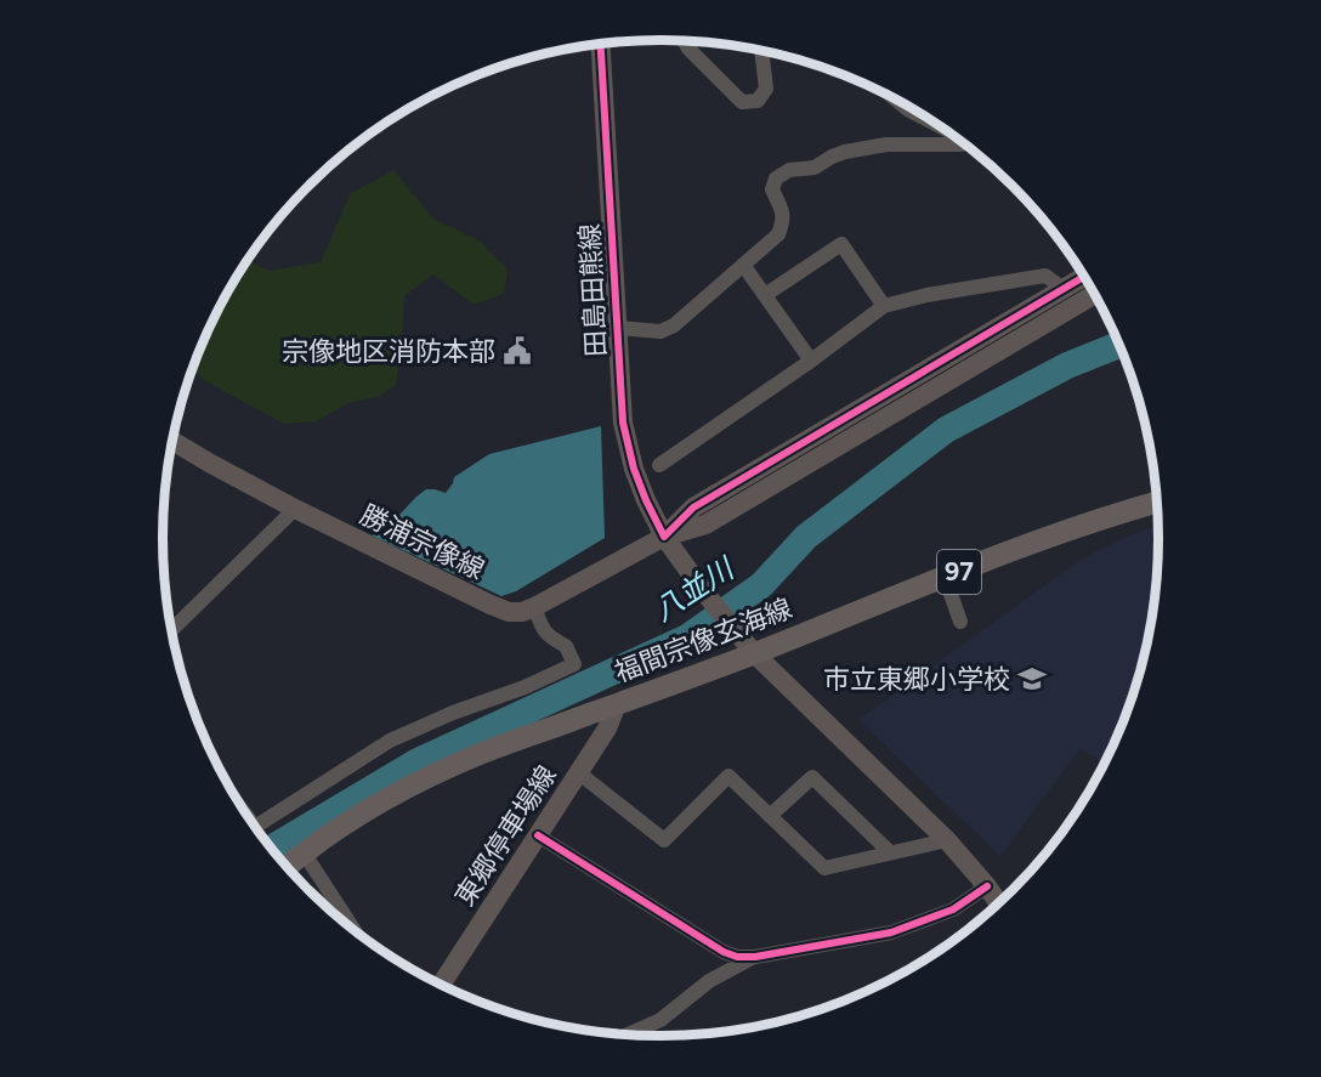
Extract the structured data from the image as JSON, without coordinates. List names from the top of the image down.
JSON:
{
  "streets": {
    "main road": [
      "田島田熊線",
      "勝浦宗像線",
      "97",
      "福間宗像玄海線",
      "東郷停車場線"
    ]
  },
  "crossings": [
    ["田島田熊線", "勝浦宗像線"],
    ["田島田熊線", "福間宗像玄海線"],
    ["福間宗像玄海線", "東郷停車場線"]
  ],
  "water": ["八並川"],
  "places": {
    "public building": ["宗像地区消防本部"],
    "school or university": ["市立東郷小学校"]
  }
}
